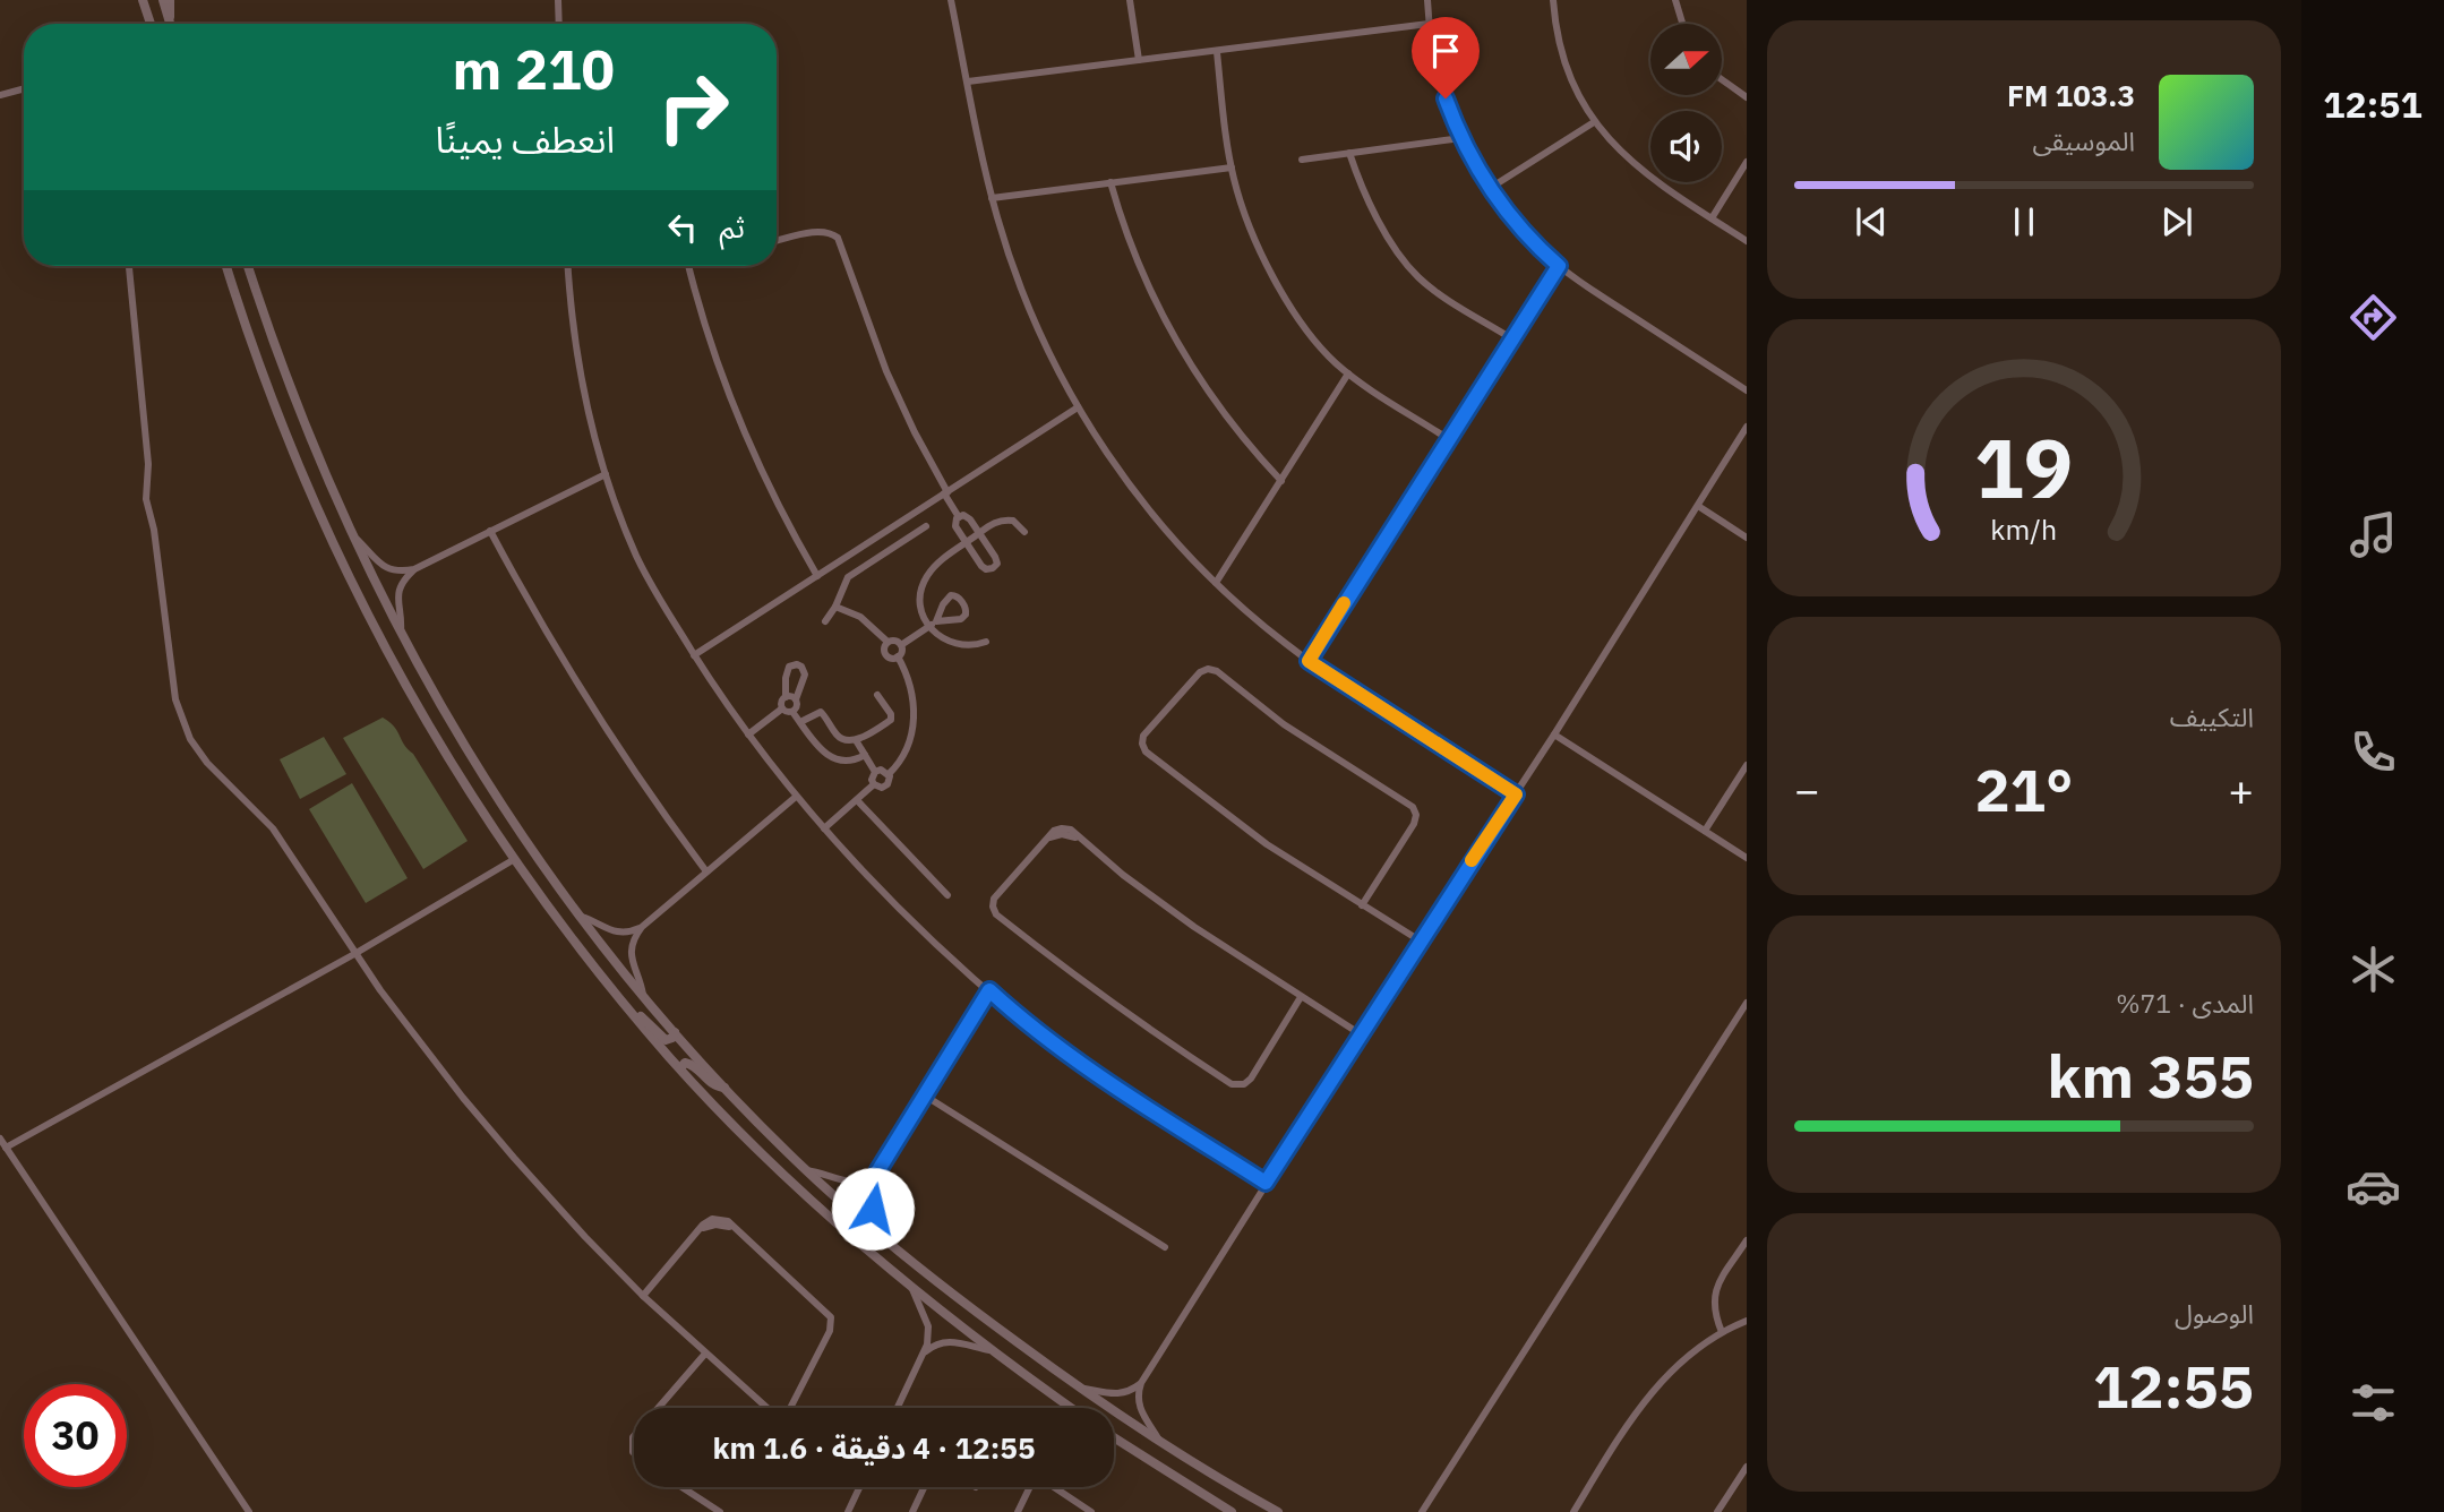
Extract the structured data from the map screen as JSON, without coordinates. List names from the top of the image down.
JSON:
{
  "north": "right",
  "page": {
    "tabs": "12:51",
    "turn": ["210 m", "انعطف يمينًا"],
    "song": ["103.3 FM", "الموسيقى"],
    "then": "ثم",
    "tile": [
      "التكييف",
      ["المدى · 71%", "355 km"],
      ["الوصول", "12:55"]
    ],
    "heat": ["−", "21°", "+"],
    "limit": "30",
    "trip": "12:55 · 4 دقيقة · 1.6 km",
    "gauge": ["19", "km/h"]
  }
}
